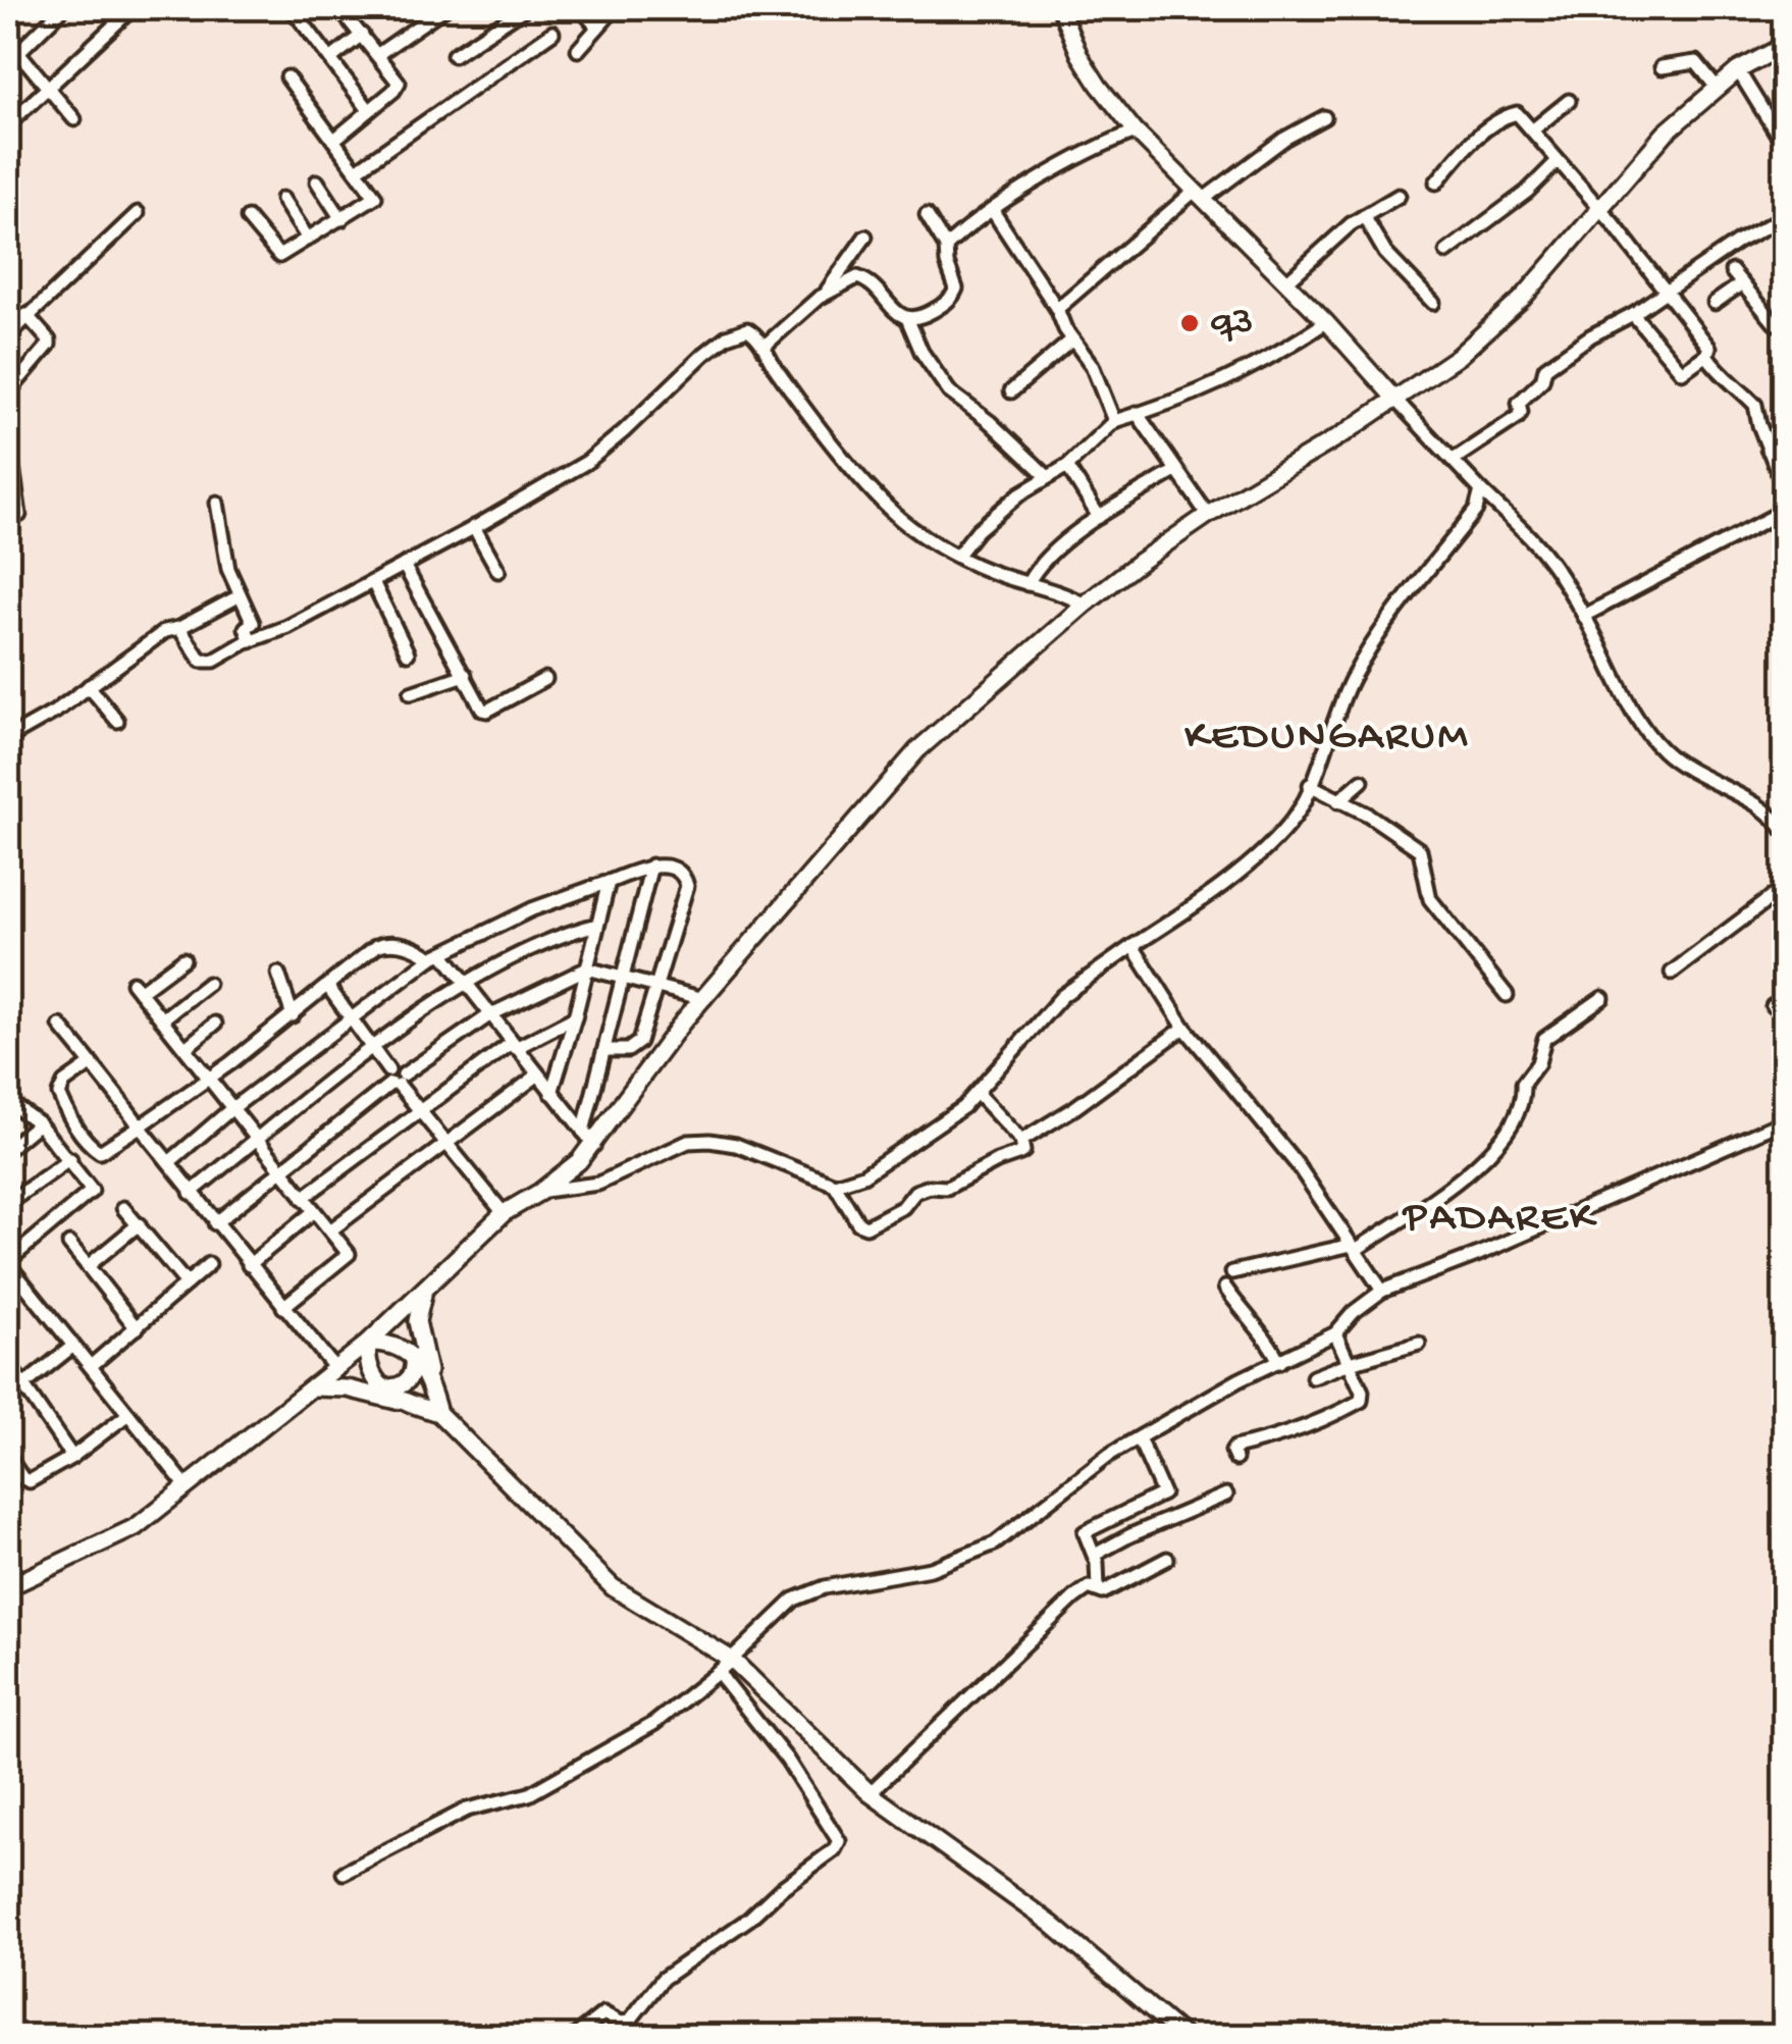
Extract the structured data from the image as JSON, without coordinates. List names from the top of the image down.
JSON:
{
  "districts": ["KEDUNGARUM", "PADAREK"],
  "places": ["q3"]
}
